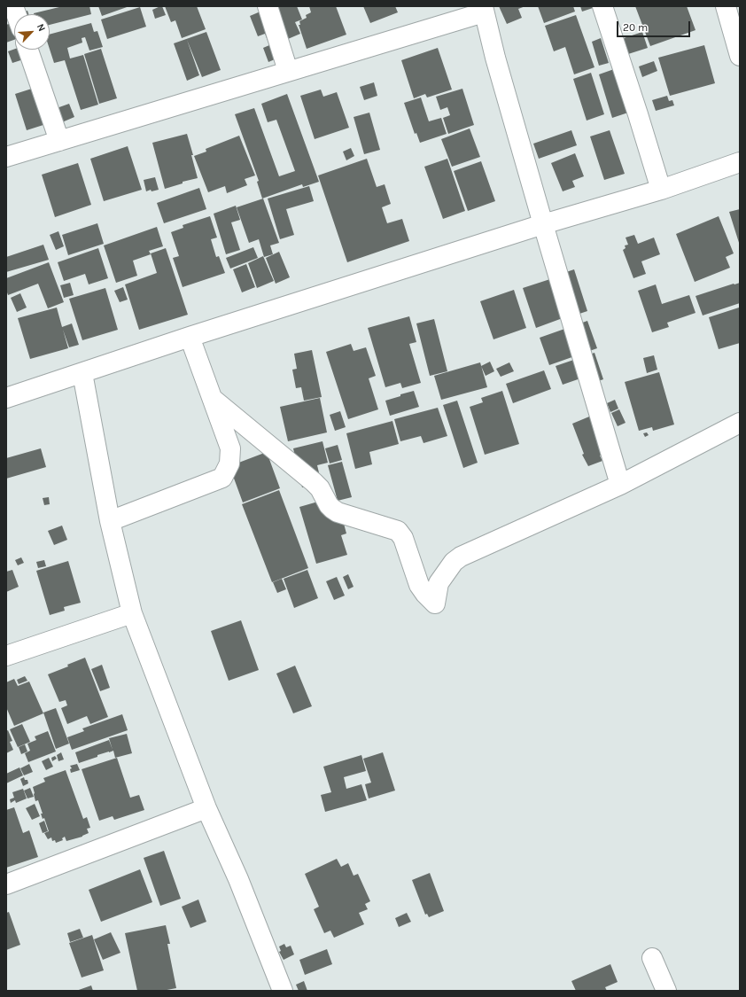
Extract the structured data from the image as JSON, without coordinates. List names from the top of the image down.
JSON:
{
  "scale_bar": "20 m",
  "north": "top right"
}
